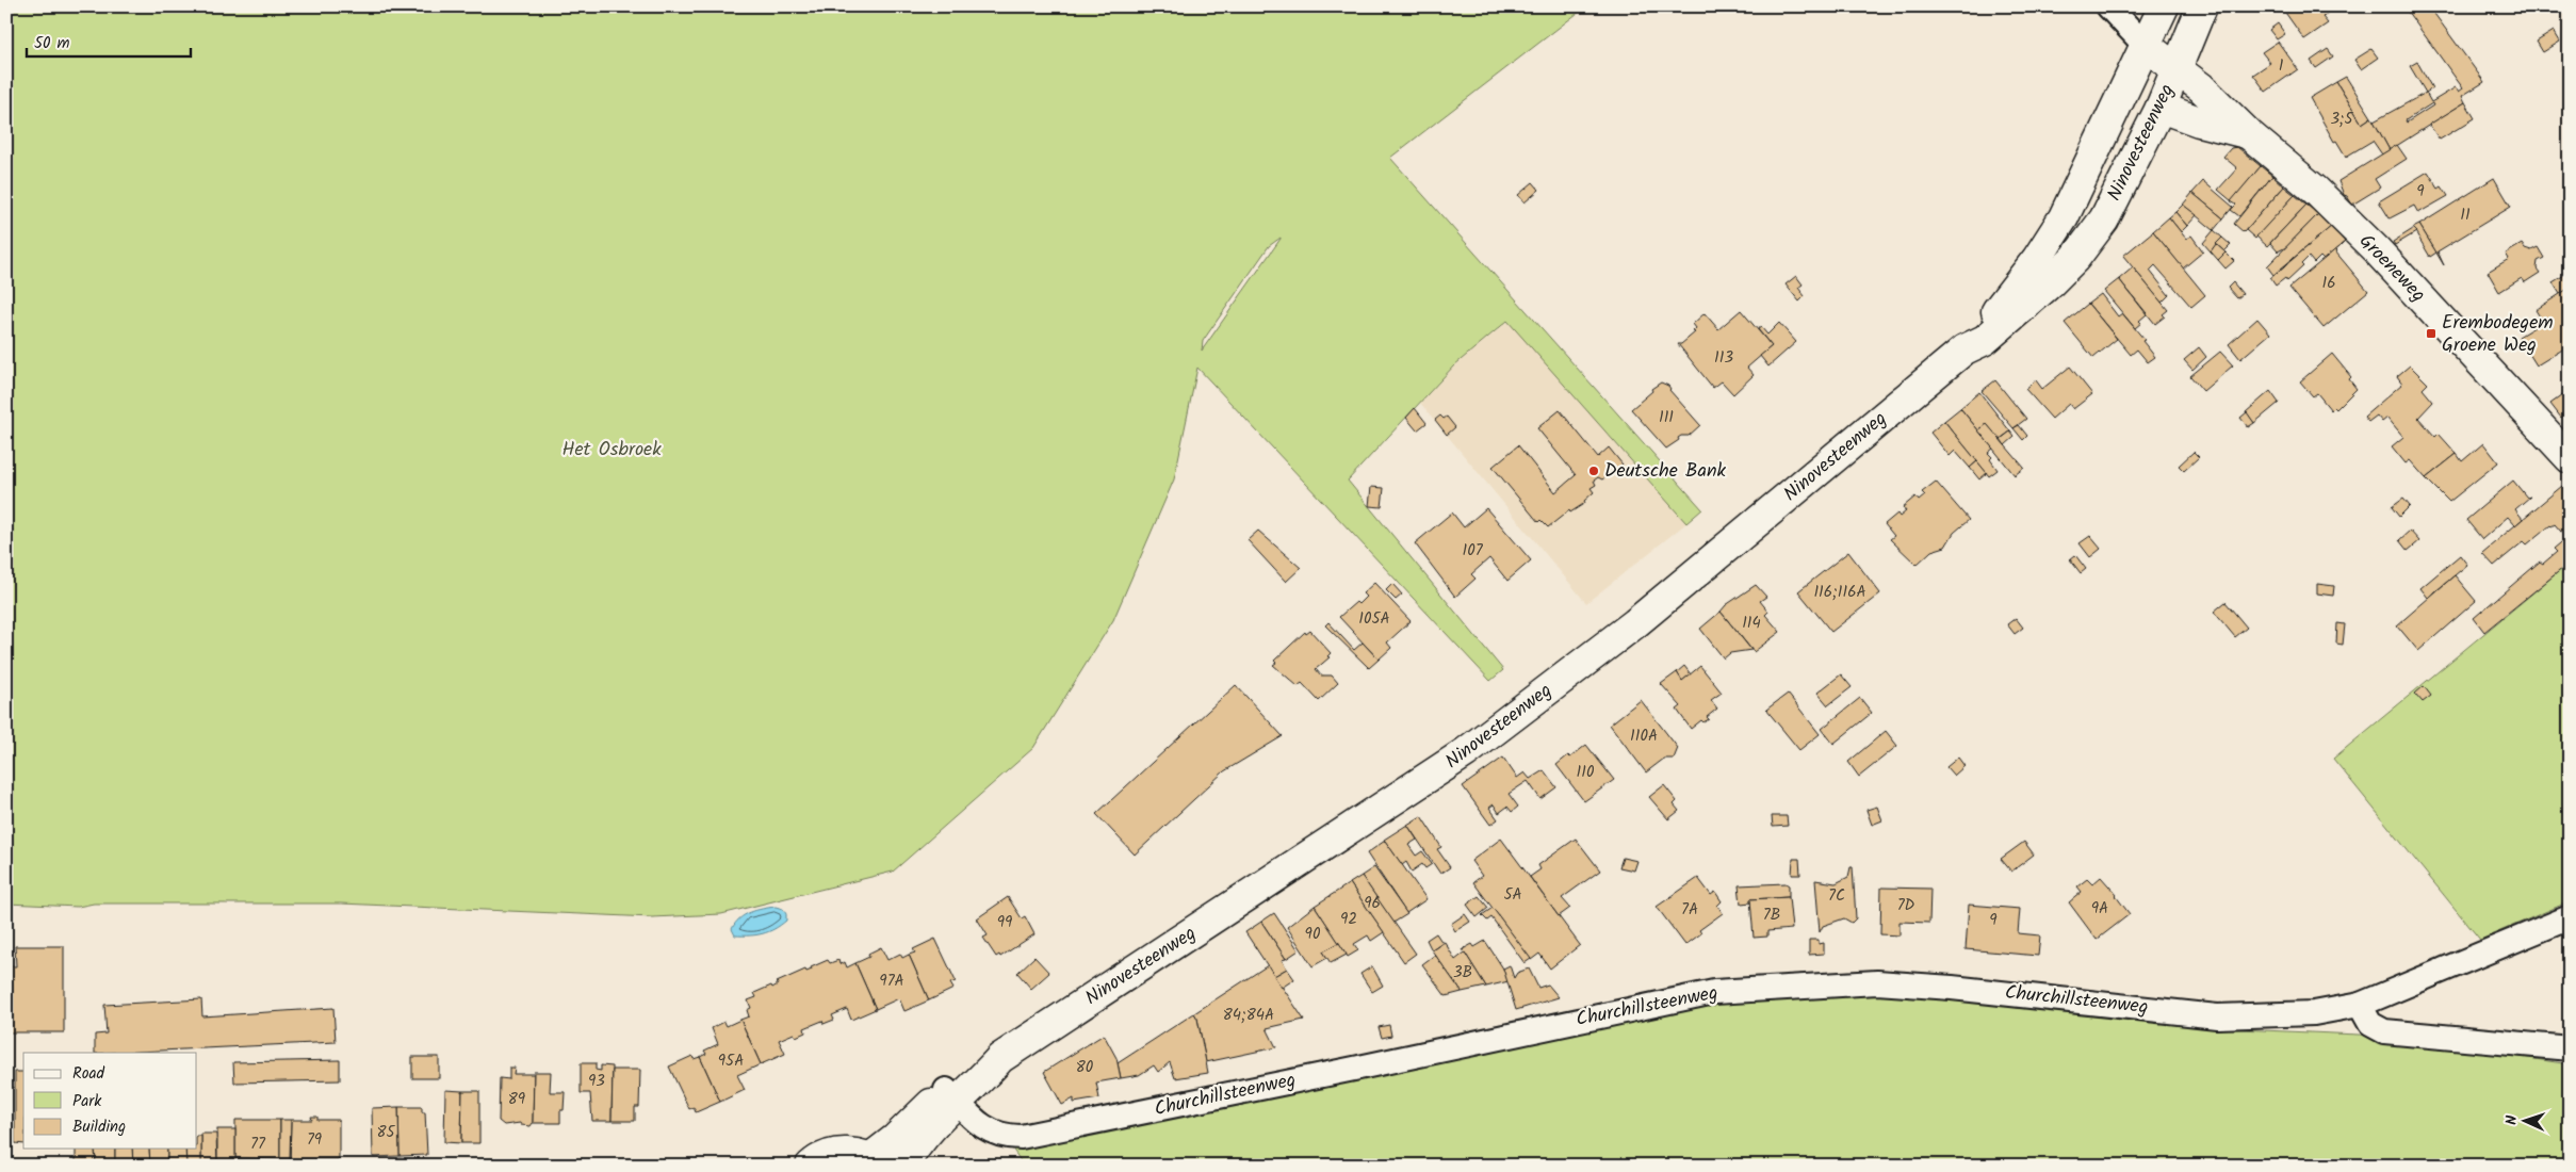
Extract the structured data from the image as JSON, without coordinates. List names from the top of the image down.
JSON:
{
  "streets": {
    "main road": ["Ninovesteenweg", "Groeneweg"],
    "street": ["Churchillsteenweg"]
  },
  "crossings": [
    ["Ninovesteenweg", "Groeneweg"],
    ["Ninovesteenweg", "Churchillsteenweg"]
  ],
  "parks": ["Het Osbroek"],
  "places": {
    "transit": ["Erembodegem Groene Weg"],
    "other": ["Deutsche Bank"]
  },
  "house_numbers": [
    "1",
    "3;5",
    "9",
    "11",
    "16",
    "113",
    "111",
    "107",
    "116;116A",
    "105A",
    "114",
    "110A",
    "110",
    "5A",
    "7C",
    "96",
    "7D",
    "9A",
    "7A",
    "7B",
    "92",
    "9",
    "99",
    "90",
    "3B",
    "97A",
    "84;84A",
    "95A",
    "80",
    "93",
    "89",
    "85",
    "79",
    "77"
  ],
  "legend": ["Road", "Park", "Building"],
  "scale_bar": "50 m",
  "north": "left"
}
